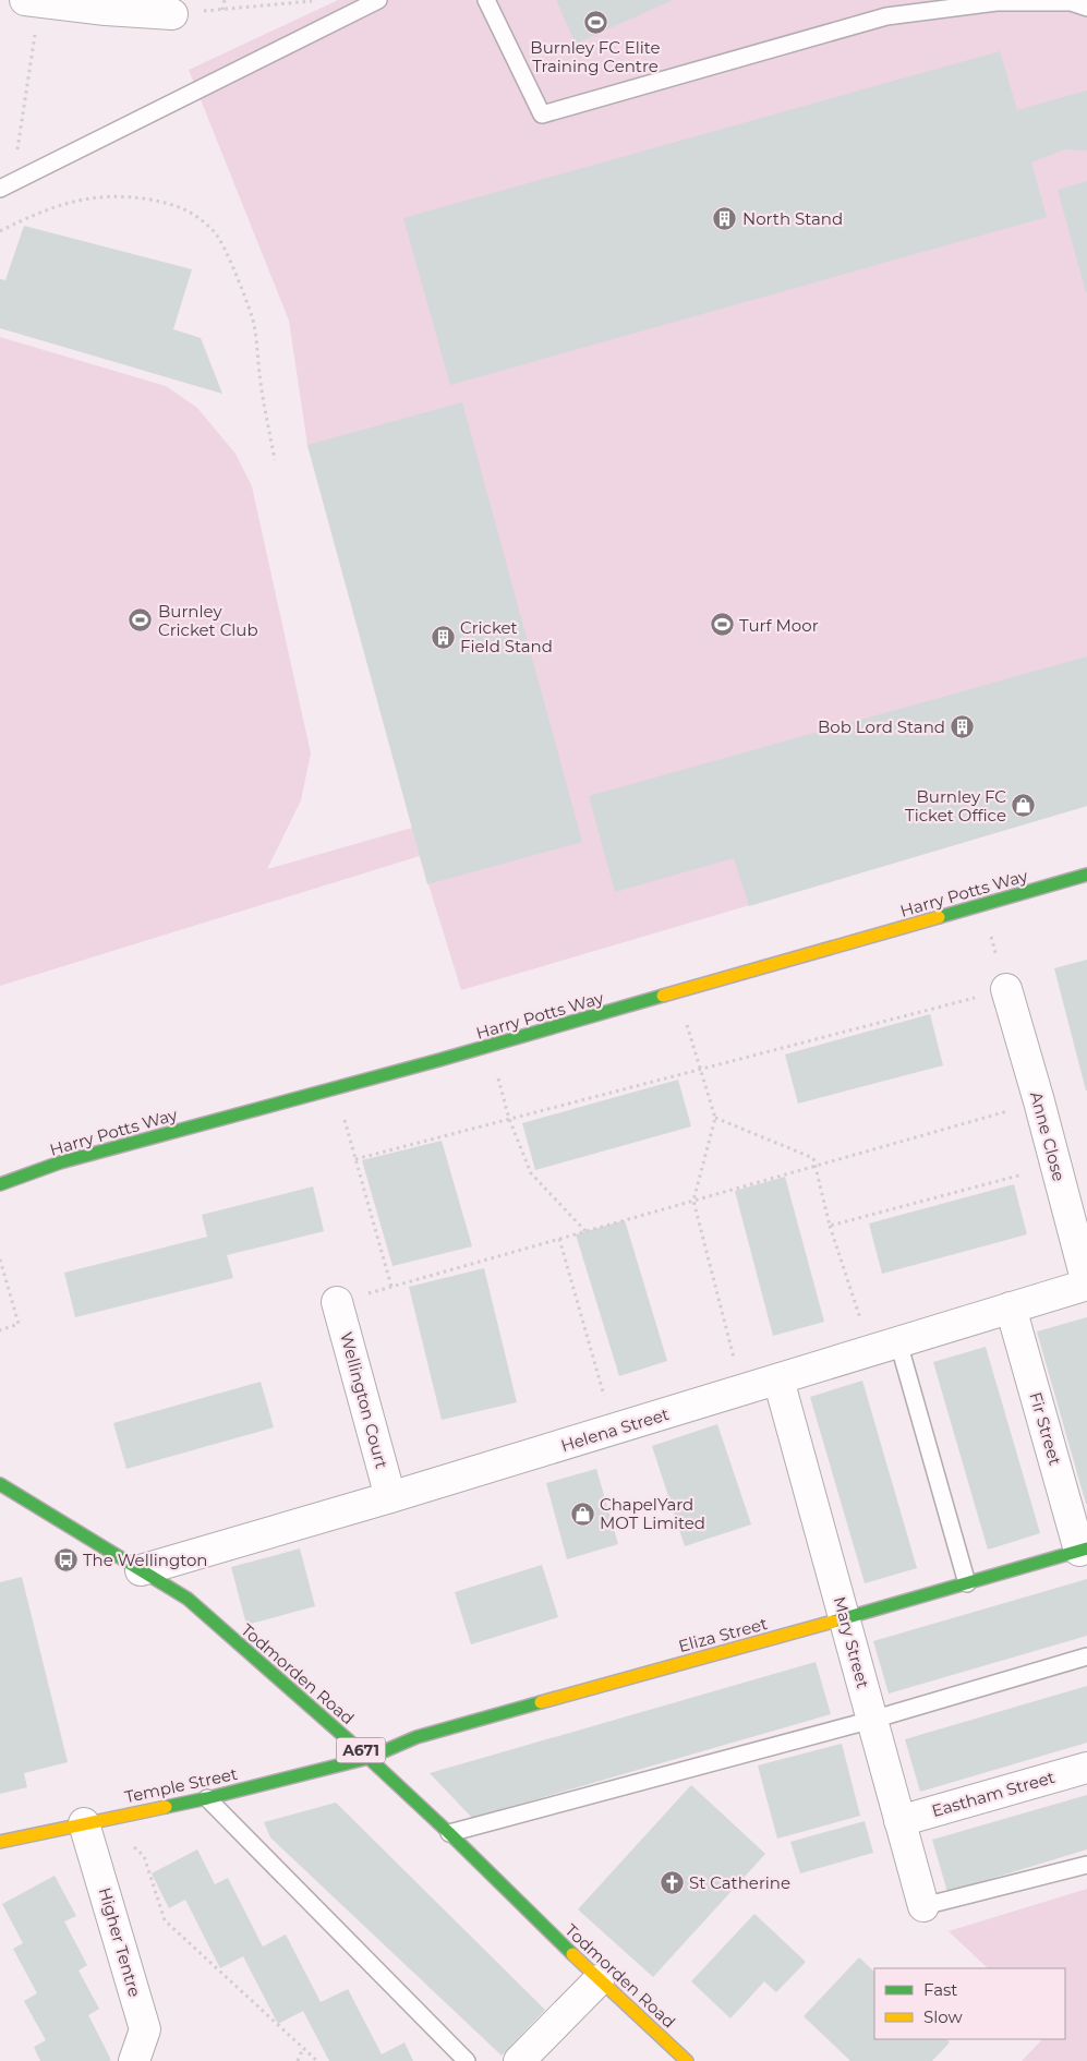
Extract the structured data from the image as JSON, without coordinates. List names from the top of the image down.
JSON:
{
  "streets": {
    "main road": [
      "Harry Potts Way",
      "Eliza Street",
      "Todmorden Road",
      "A671",
      "Temple Street"
    ],
    "street": [
      "Anne Close",
      "Wellington Court",
      "Fir Street",
      "Helena Street",
      "Mary Street",
      "Eastham Street",
      "Higher Tentre"
    ]
  },
  "crossings": [
    ["Anne Close", "Helena Street"],
    ["Wellington Court", "Helena Street"],
    ["Fir Street", "Helena Street"],
    ["Fir Street", "Eliza Street"],
    ["Helena Street", "Mary Street"],
    ["Helena Street", "Todmorden Road"],
    ["Eliza Street", "Mary Street"],
    ["Eliza Street", "Todmorden Road"],
    ["Eliza Street", "Temple Street"],
    ["Mary Street", "Eastham Street"],
    ["Todmorden Road", "Temple Street"],
    ["Temple Street", "Higher Tentre"]
  ],
  "places": {
    "sports": ["Burnley FC Elite Training Centre", "Burnley Cricket Club", "Turf Moor"],
    "building": ["North Stand", "Cricket Field Stand", "Bob Lord Stand"],
    "shop": ["Burnley FC Ticket Office", "ChapelYard MOT Limited"],
    "bus stop": ["The Wellington"],
    "church": ["St Catherine"]
  },
  "legend": ["Fast", "Slow"]
}
